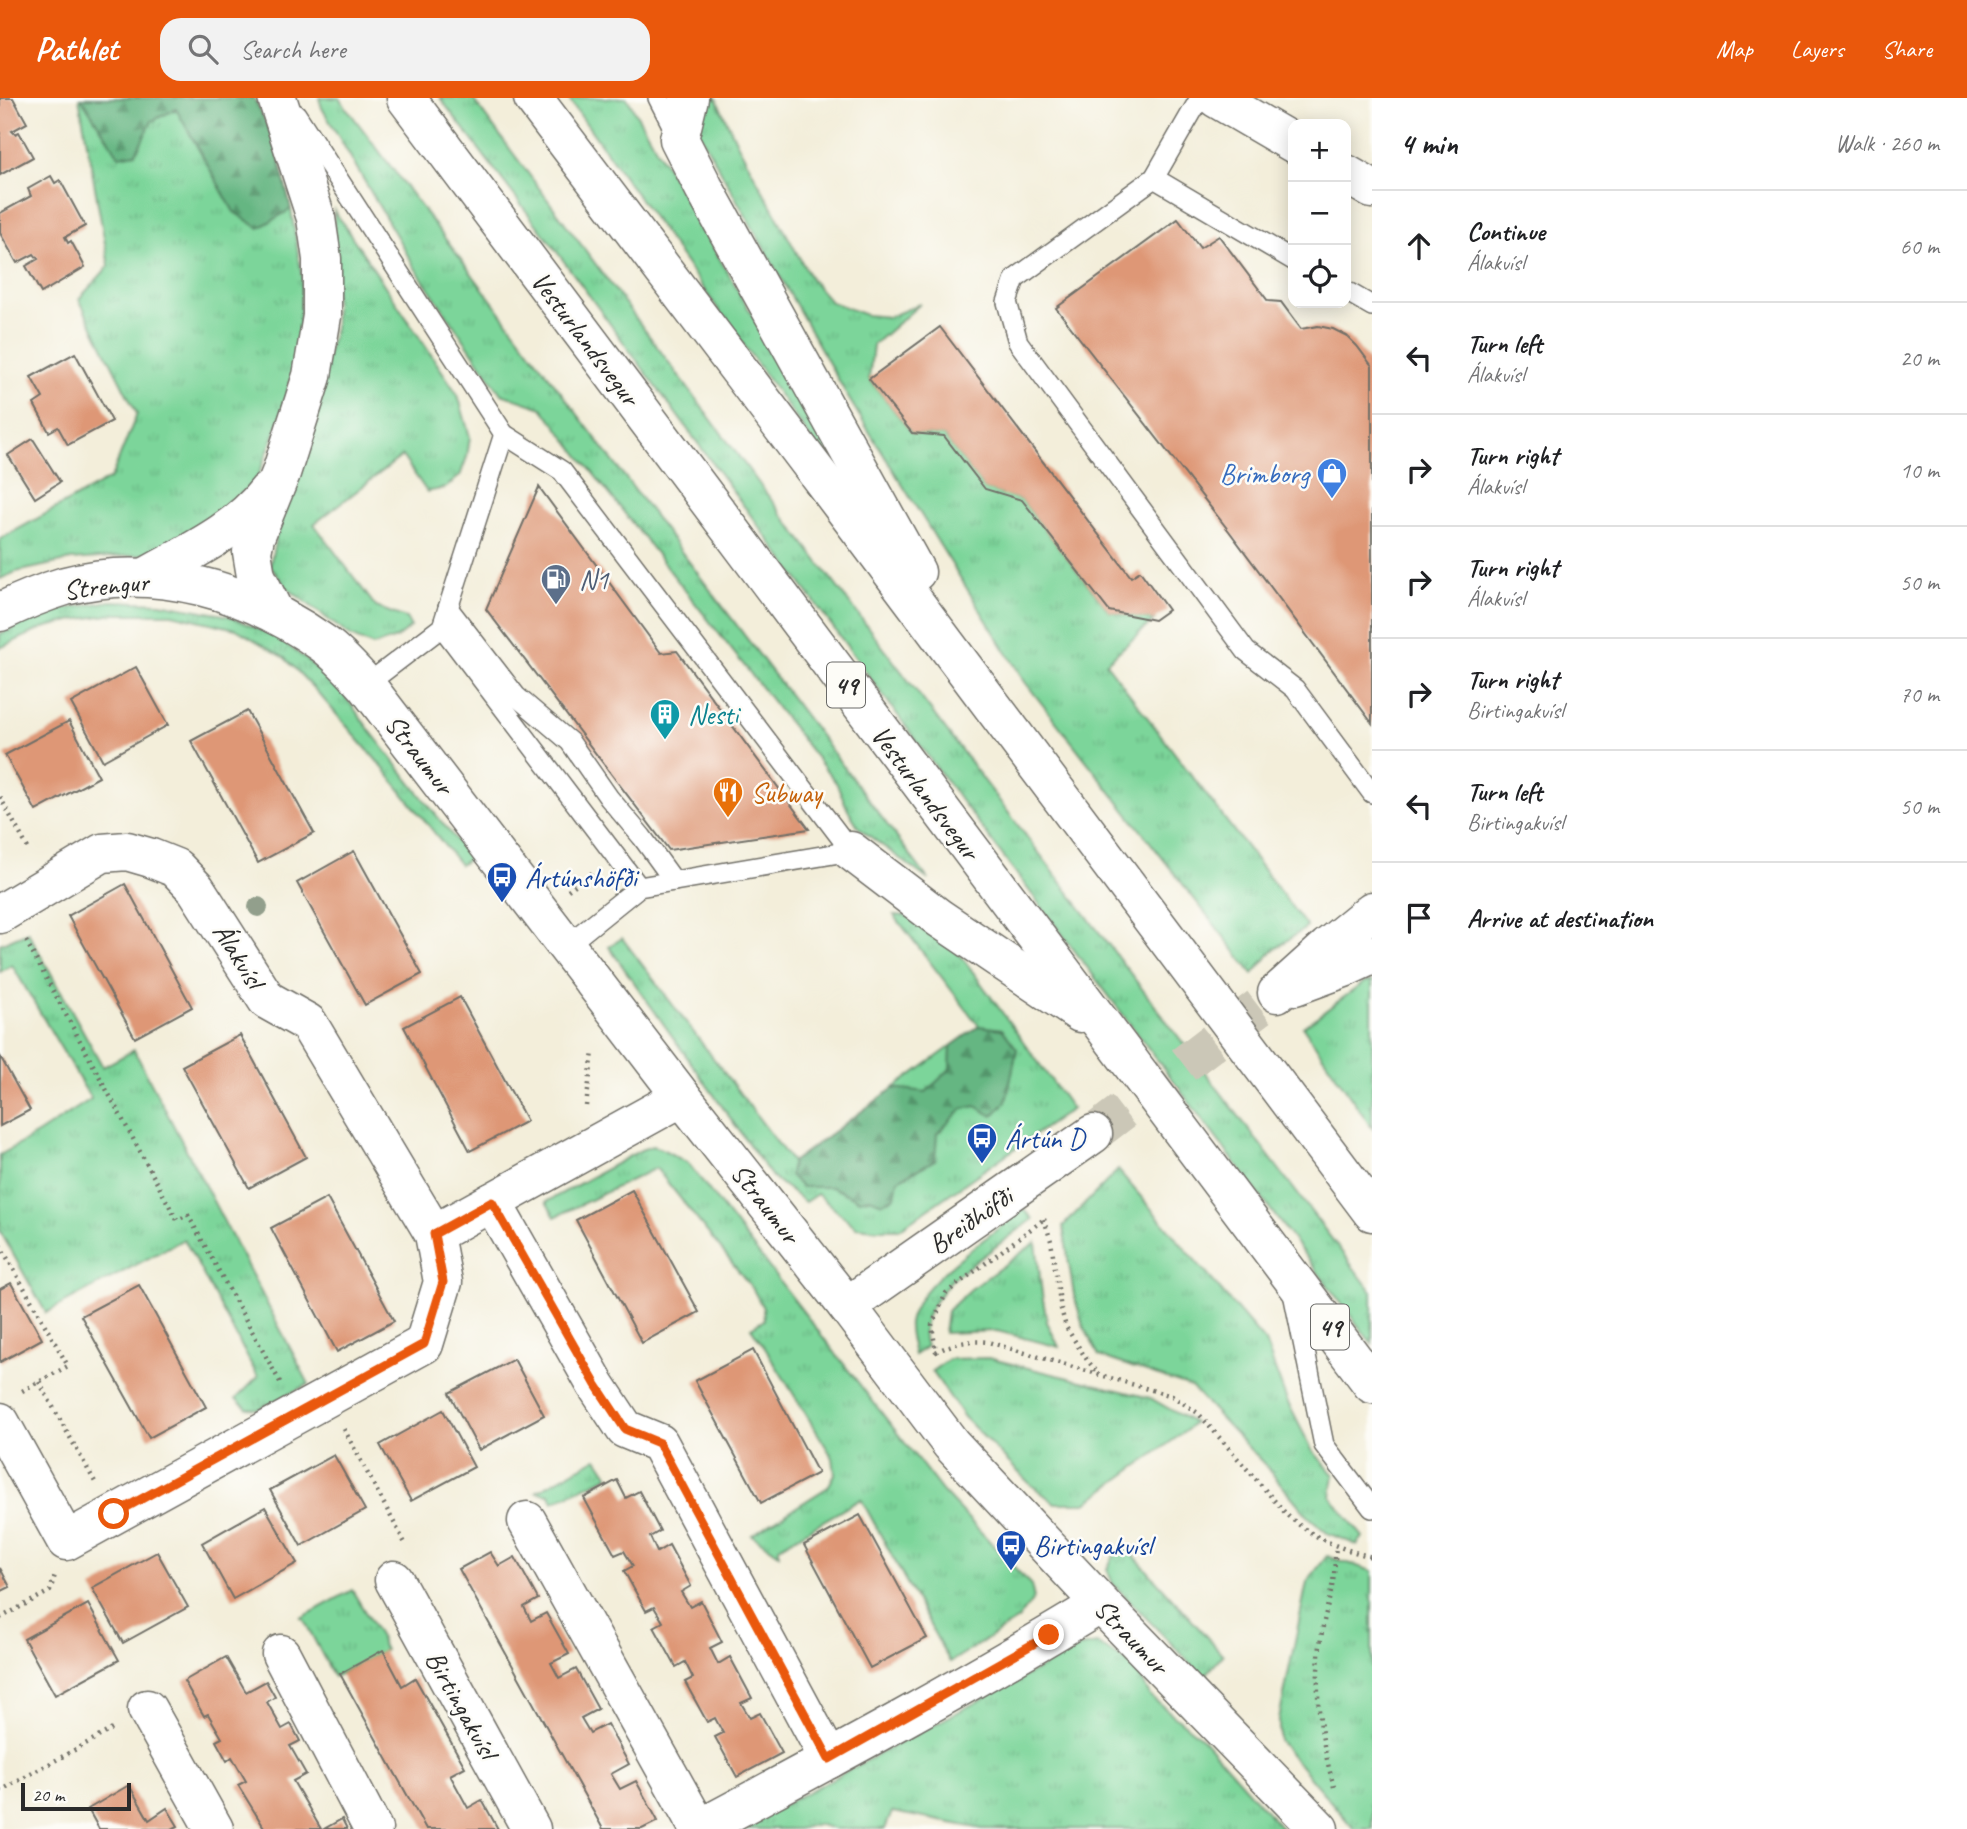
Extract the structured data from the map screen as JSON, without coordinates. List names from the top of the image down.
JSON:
{
  "streets": {
    "main road": [
      "Vesturlandsvegur",
      "Strengur",
      "49",
      "Straumur",
      "Álakvísl",
      "Breiðhöfði",
      "Birtingakvísl"
    ]
  },
  "crossings": [
    ["Strengur", "Straumur"],
    ["Straumur", "Breiðhöfði"]
  ],
  "places": {
    "shop": ["Brimborg"],
    "fuel station": ["N1"],
    "building": ["Nesti"],
    "restaurant": ["Subway"],
    "bus stop": ["Ártúnshöfði", "Ártún D", "Birtingakvísl"]
  },
  "scale_bar": "20 m",
  "page": {
    "header": "Pathlet",
    "search": "Search here",
    "nav": ["Map", "Layers", "Share"],
    "heading": ["4 min", "Walk · 260 m"],
    "map_buttons": ["+", "−"],
    "list": [
      ["Continue", "Álakvísl", "60 m"],
      ["Turn left", "Álakvísl", "20 m"],
      ["Turn right", "Álakvísl", "10 m"],
      ["Turn right", "Álakvísl", "50 m"],
      ["Turn right", "Birtingakvísl", "70 m"],
      ["Turn left", "Birtingakvísl", "50 m"],
      "Arrive at destination"
    ],
    "scale": "20 m"
  }
}
